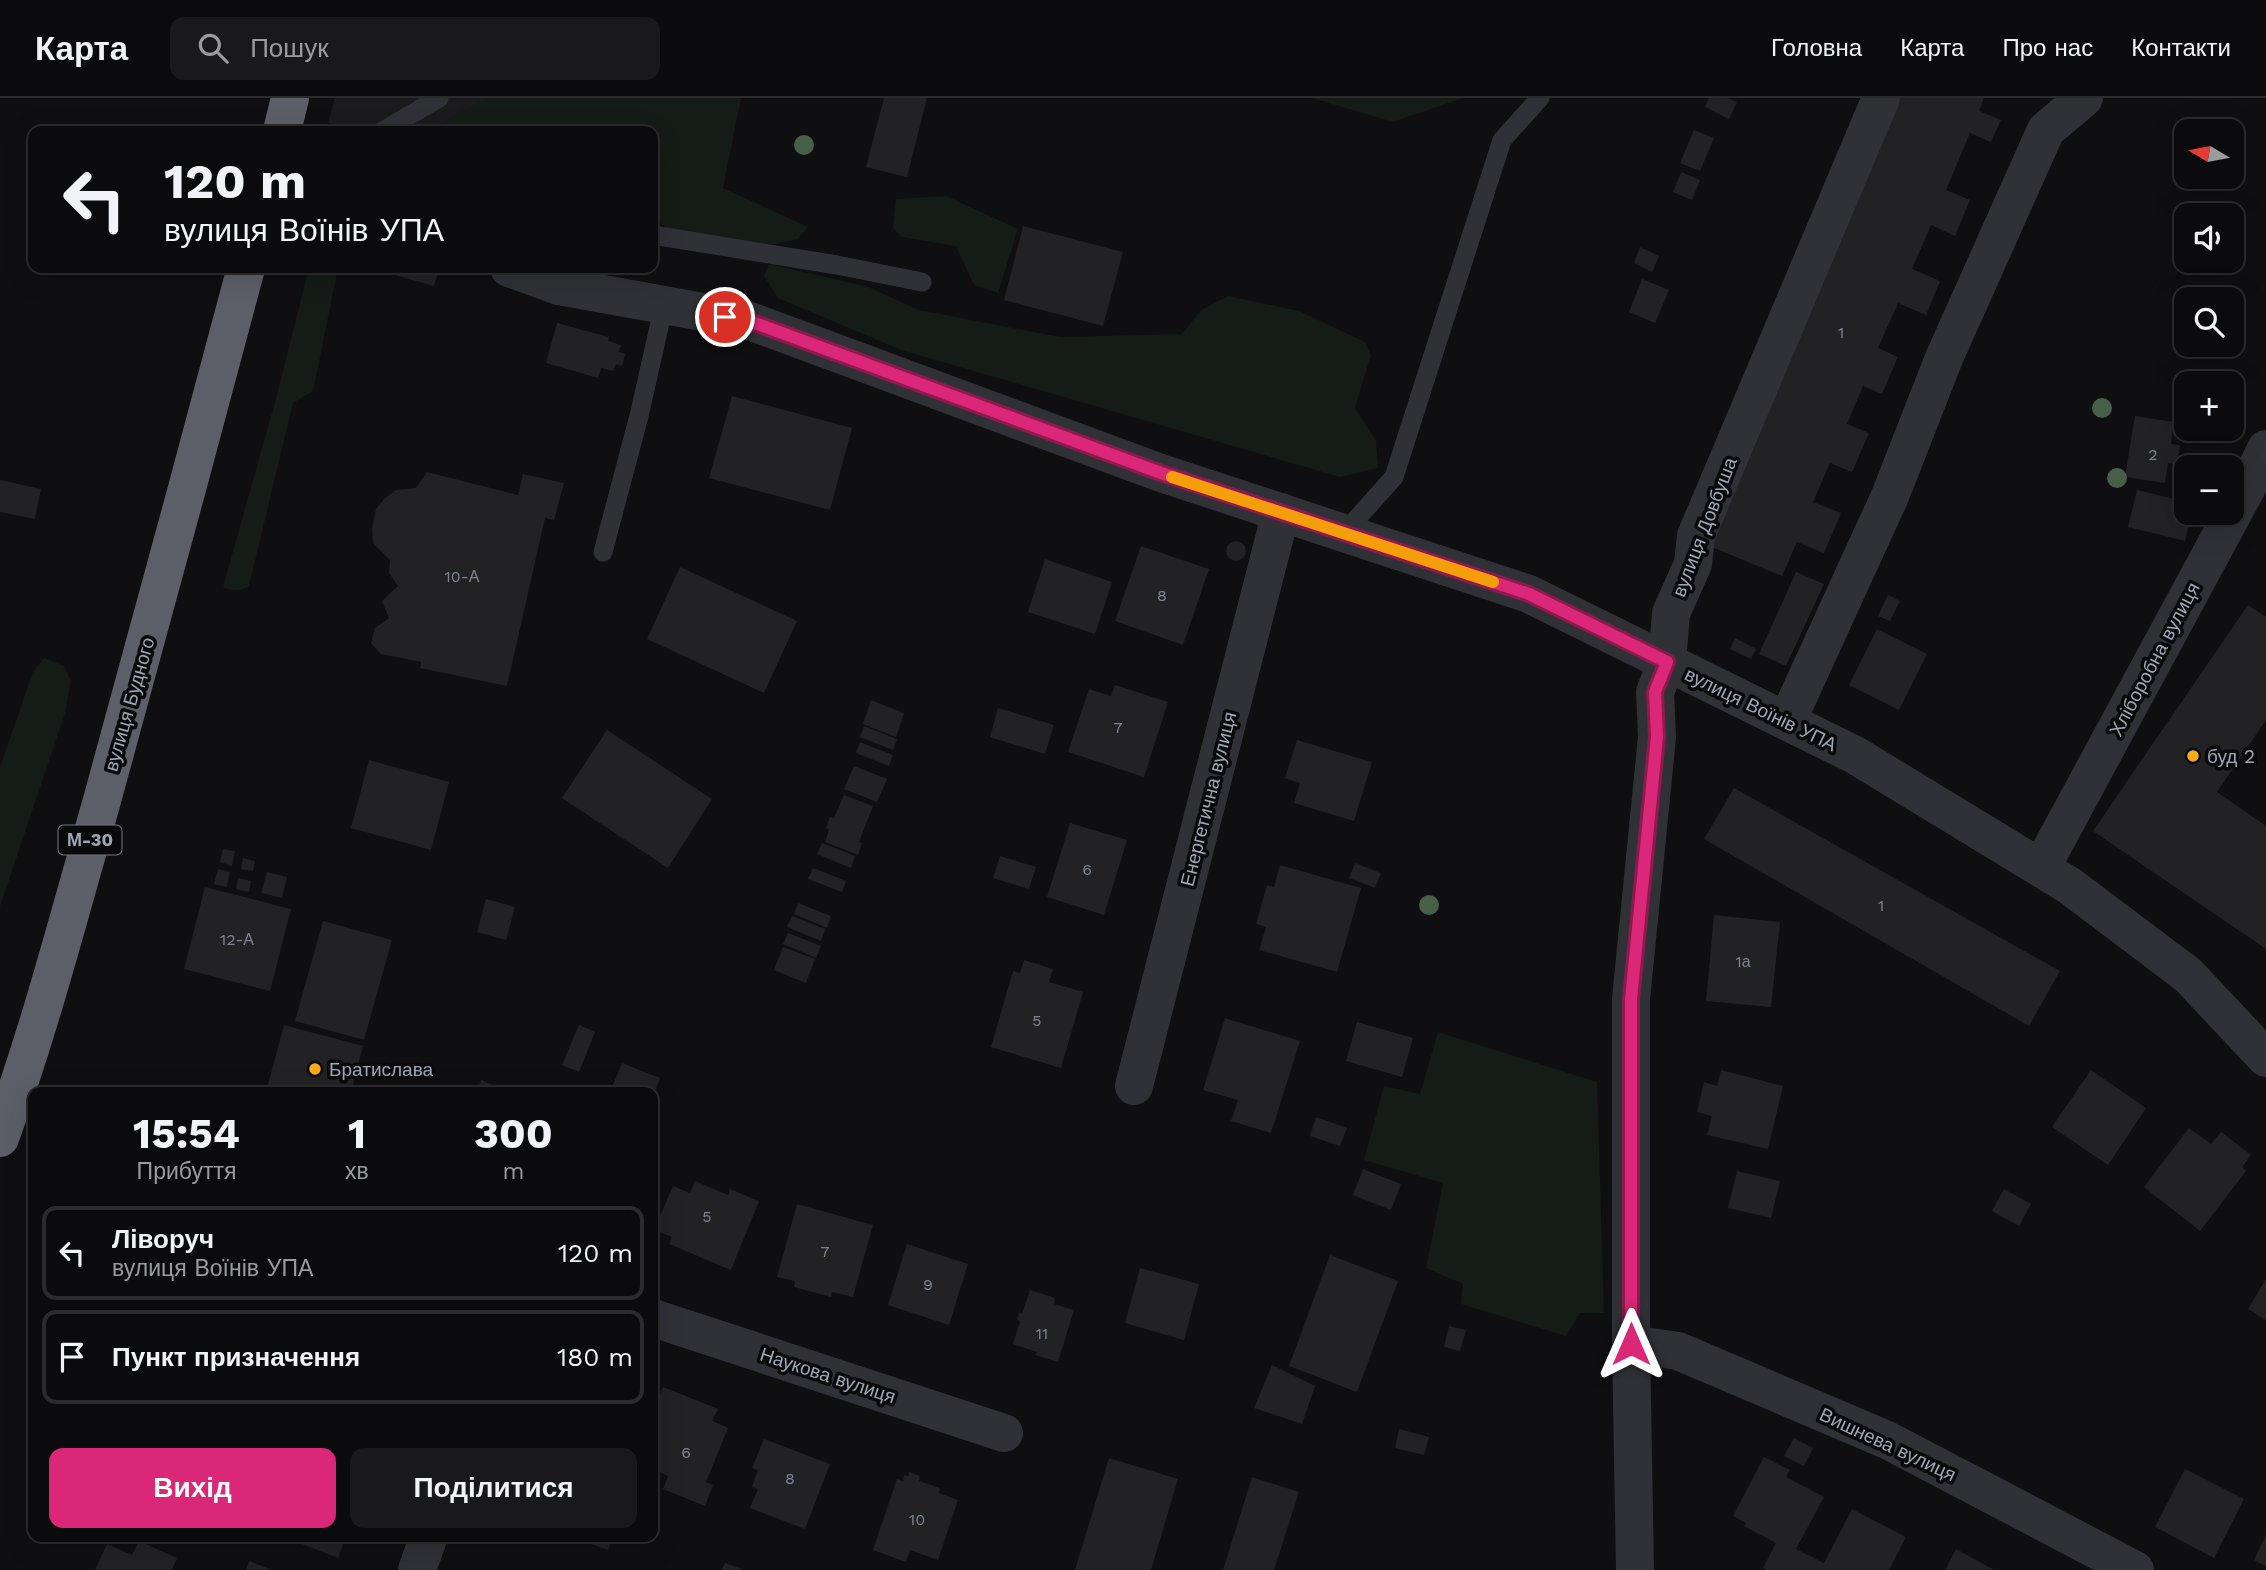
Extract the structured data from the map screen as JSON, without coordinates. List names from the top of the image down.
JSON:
{
  "streets": {
    "highway": ["вулиця Будного", "М-30"],
    "street": [
      "вулиця Довбуша",
      "Хліборобна вулиця",
      "вулиця Воїнів УПА",
      "Енергетична вулиця",
      "Наукова вулиця",
      "Вишнева вулиця"
    ]
  },
  "crossings": [
    ["вулиця Довбуша", "вулиця Воїнів УПА"],
    ["вулиця Довбуша", "Вишнева вулиця"],
    ["Хліборобна вулиця", "вулиця Воїнів УПА"],
    ["вулиця Воїнів УПА", "Енергетична вулиця"]
  ],
  "places": ["буд 2", "Братислава"],
  "house_numbers": [
    "1",
    "2",
    "10-А",
    "8",
    "7",
    "6",
    "1",
    "12-А",
    "1а",
    "5",
    "5",
    "7",
    "9",
    "11",
    "6",
    "8",
    "10"
  ],
  "north": "left",
  "page": {
    "header": "Карта",
    "search": "Пошук",
    "nav": [
      "Головна",
      "Карта",
      "Про нас",
      "Контакти"
    ],
    "map_buttons": ["+", "−"],
    "turn": ["120 m", "вулиця Воїнів УПА"],
    "eta": [
      "15:54",
      "Прибуття",
      "1",
      "хв",
      "300",
      "m"
    ],
    "list": [
      {
        "name": "Ліворуч",
        "note": "вулиця Воїнів УПА",
        "value": "120 m"
      },
      {
        "name": "Пункт призначення",
        "value": "180 m"
      }
    ],
    "buttons": ["Вихід", "Поділитися"]
  }
}
